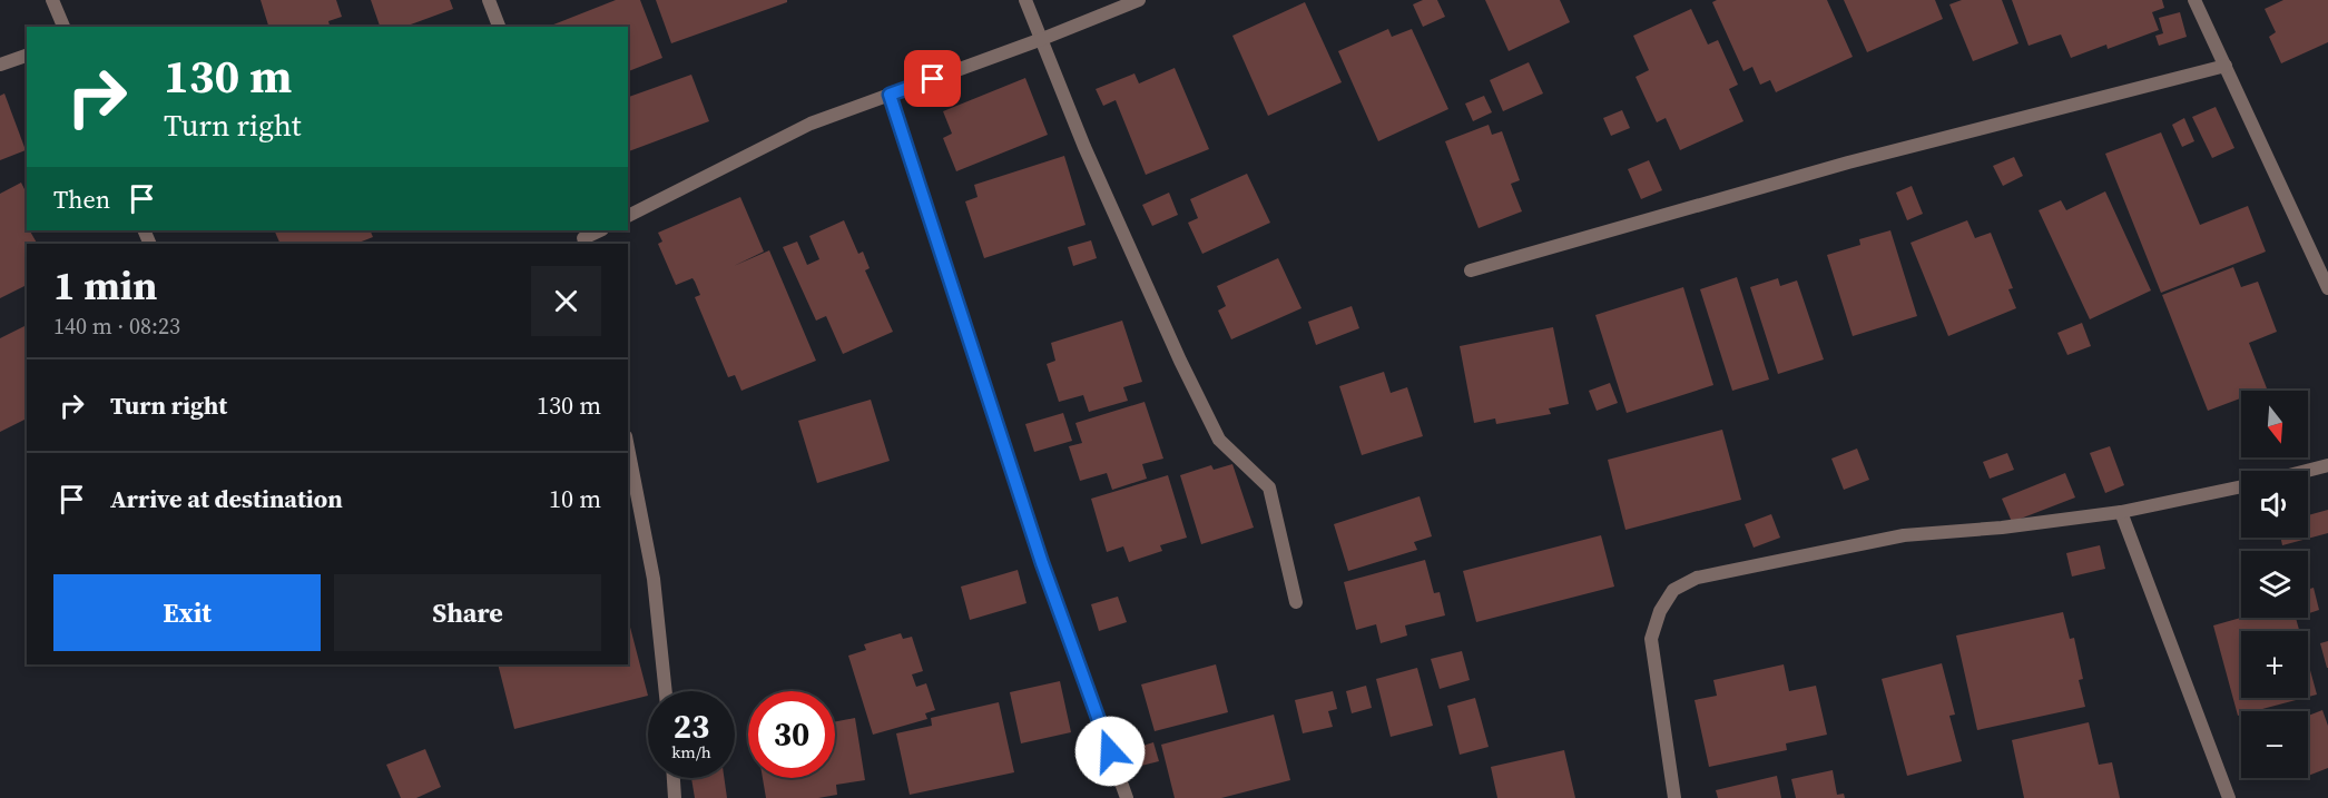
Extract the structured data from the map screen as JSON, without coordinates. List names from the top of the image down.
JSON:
{
  "north": "bottom",
  "page": {
    "turn": ["130 m", "Turn right"],
    "then": "Then",
    "heading": ["1 min", "140 m · 08:23"],
    "list": [
      {
        "name": "Turn right",
        "value": "130 m"
      },
      {
        "name": "Arrive at destination",
        "value": "10 m"
      }
    ],
    "map_buttons": ["+", "−"],
    "buttons": ["Exit", "Share"],
    "speed": "23 km/h",
    "limit": "30"
  }
}
